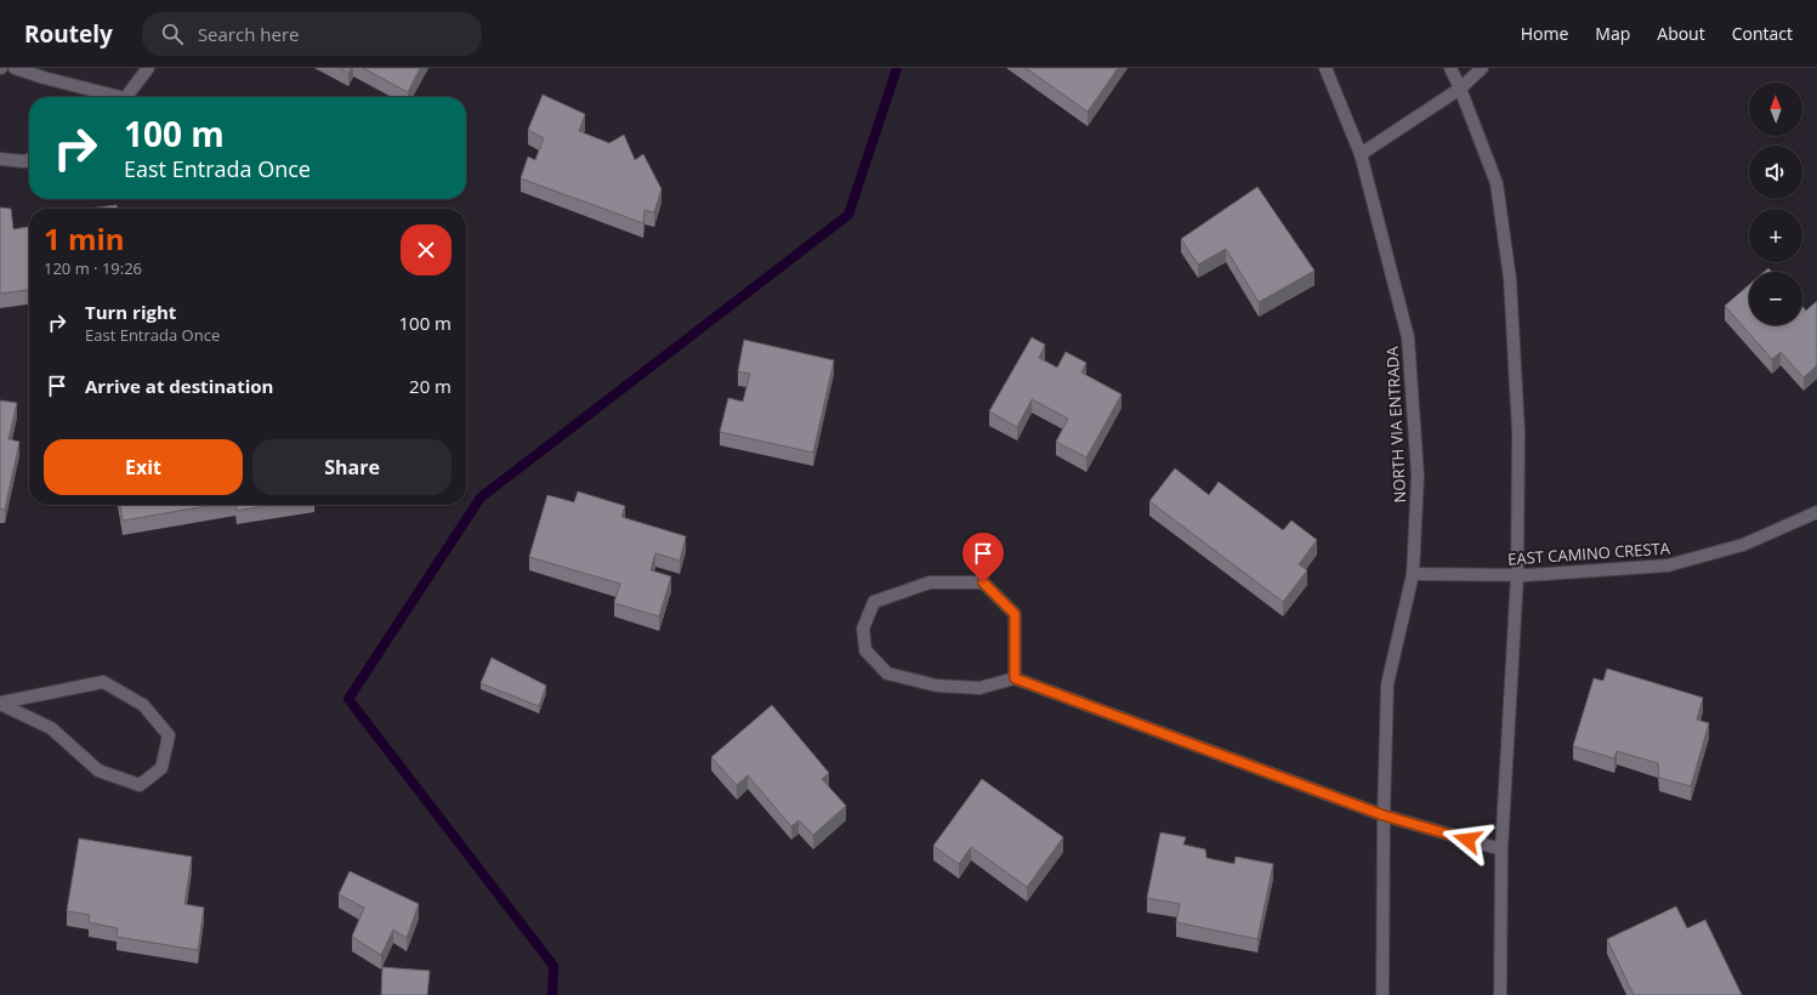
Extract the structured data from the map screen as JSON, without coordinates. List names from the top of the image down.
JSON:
{
  "streets": {
    "street": ["NORTH VIA ENTRADA", "EAST CAMINO CRESTA"]
  },
  "crossings": [
    ["NORTH VIA ENTRADA", "EAST CAMINO CRESTA"]
  ],
  "north": "top",
  "page": {
    "header": "Routely",
    "search": "Search here",
    "nav": [
      "Home",
      "Map",
      "About",
      "Contact"
    ],
    "map_buttons": ["+", "−"],
    "turn": ["100 m", "East Entrada Once"],
    "heading": ["1 min", "120 m · 19:26"],
    "list": [
      {
        "name": "Turn right",
        "note": "East Entrada Once",
        "value": "100 m"
      },
      {
        "name": "Arrive at destination",
        "value": "20 m"
      }
    ],
    "buttons": ["Exit", "Share"]
  }
}
